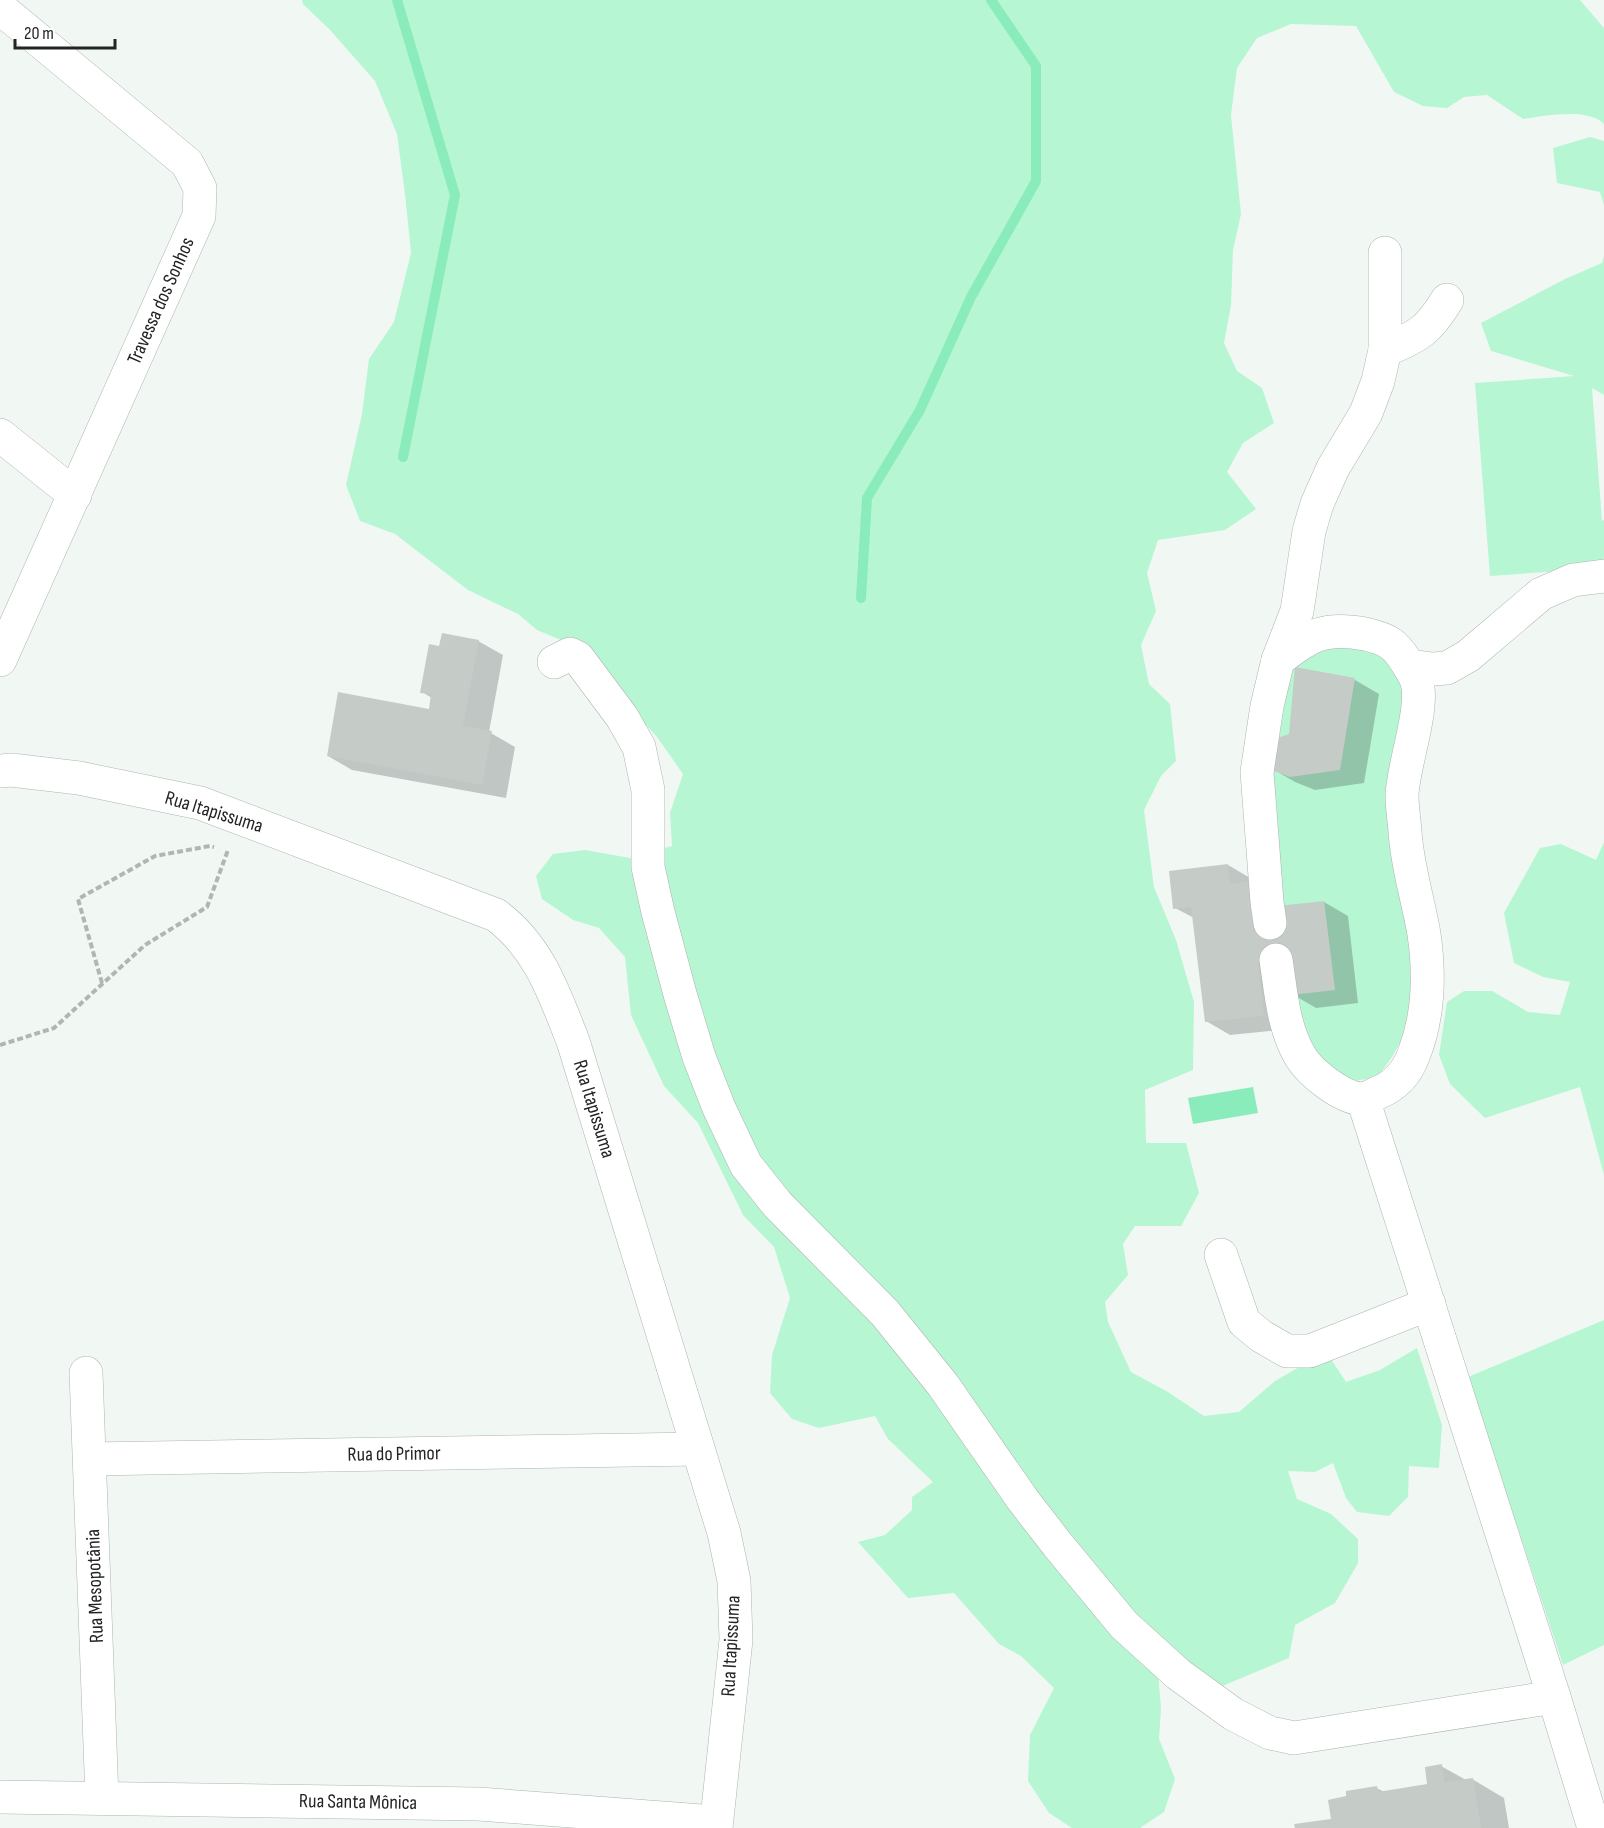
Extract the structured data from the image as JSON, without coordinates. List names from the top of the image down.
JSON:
{
  "streets": {
    "street": [
      "Travessa dos Sonhos",
      "Rua Itapissuma",
      "Rua do Primor",
      "Rua Mesopotânia",
      "Rua Santa Mônica"
    ]
  },
  "crossings": [
    ["Rua Itapissuma", "Rua do Primor"],
    ["Rua Itapissuma", "Rua Santa Mônica"],
    ["Rua do Primor", "Rua Mesopotânia"],
    ["Rua Mesopotânia", "Rua Santa Mônica"]
  ],
  "scale_bar": "20 m"
}
